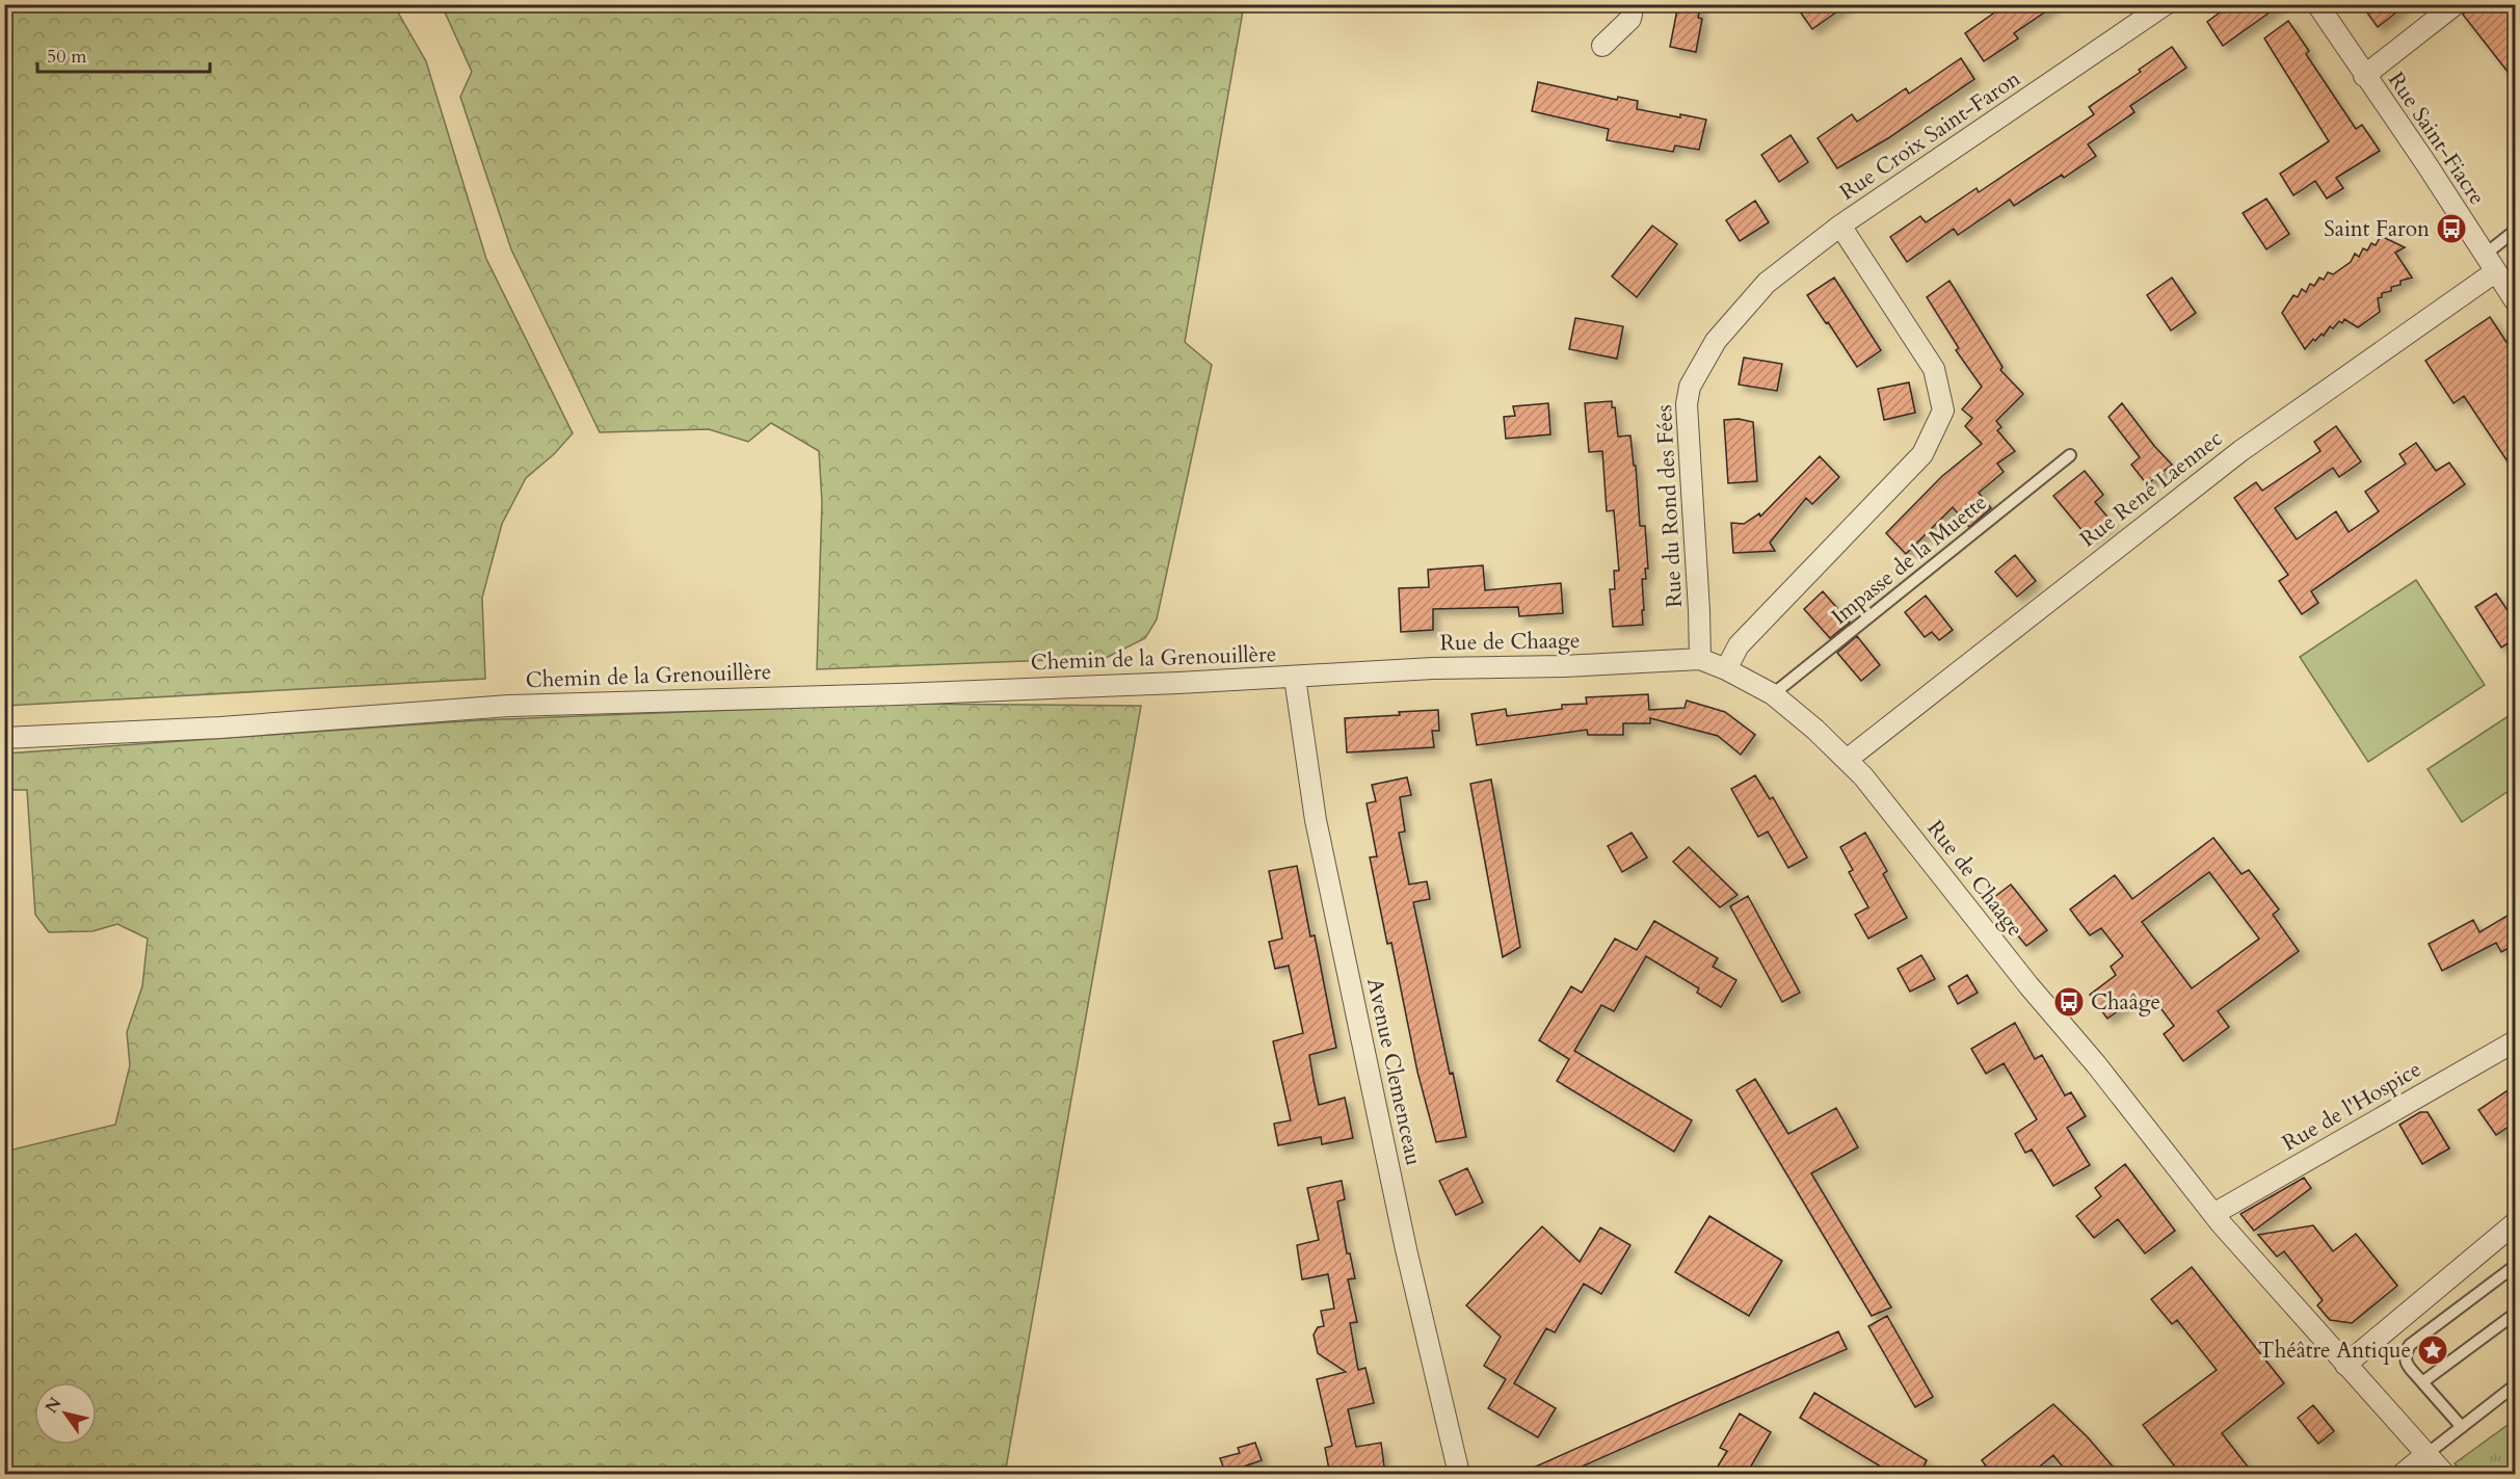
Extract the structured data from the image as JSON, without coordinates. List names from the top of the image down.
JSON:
{
  "streets": {
    "street": [
      "Rue Croix Saint-Faron",
      "Rue Saint-Fiacre",
      "Rue René Laennec",
      "Rue du Rond des Fées",
      "Rue de Chaage",
      "Chemin de la Grenouillère",
      "Avenue Clemenceau",
      "Rue de l'Hospice"
    ],
    "lane": ["Impasse de la Muette"]
  },
  "crossings": [
    ["Rue Croix Saint-Faron", "Rue du Rond des Fées"],
    ["Rue Croix Saint-Faron", "Rue de Chaage"],
    ["Rue Saint-Fiacre", "Rue René Laennec"],
    ["Rue René Laennec", "Rue de Chaage"],
    ["Rue du Rond des Fées", "Rue de Chaage"],
    ["Impasse de la Muette", "Rue de Chaage"],
    ["Rue de Chaage", "Chemin de la Grenouillère"],
    ["Rue de Chaage", "Avenue Clemenceau"],
    ["Rue de Chaage", "Rue de l'Hospice"],
    ["Chemin de la Grenouillère", "Avenue Clemenceau"]
  ],
  "places": {
    "bus stop": ["Saint Faron", "Chaâge"],
    "place": ["Théâtre Antique"]
  },
  "scale_bar": "50 m",
  "north": "top left"
}
